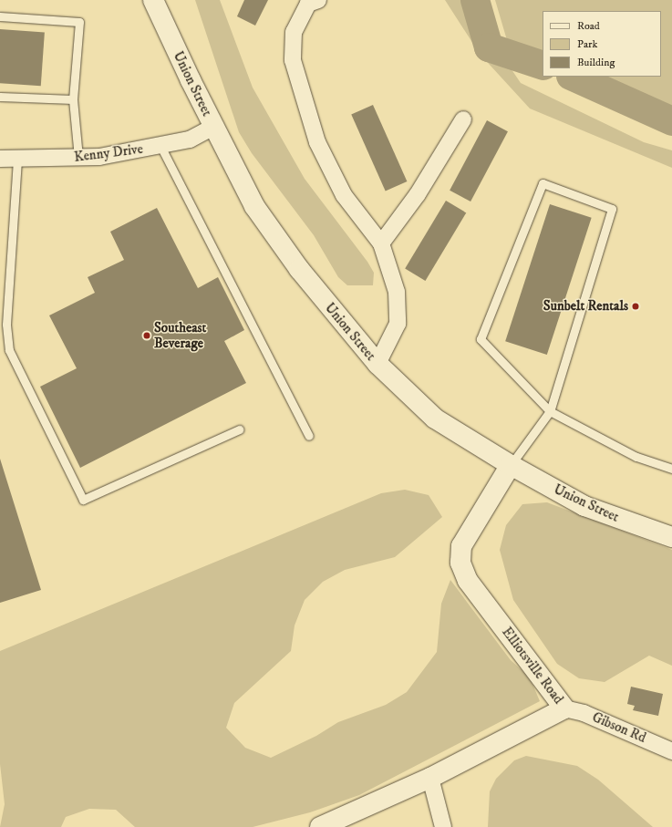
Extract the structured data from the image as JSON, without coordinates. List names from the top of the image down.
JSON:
{
  "streets": {
    "main road": ["Union Street", "Elliotsville Road"],
    "street": ["Kenny Drive", "Gibson Rd"]
  },
  "crossings": [
    ["Union Street", "Kenny Drive"],
    ["Union Street", "Elliotsville Road"],
    ["Elliotsville Road", "Gibson Rd"]
  ],
  "places": ["Sunbelt Rentals", "Southeast Beverage"],
  "legend": ["Road", "Park", "Building"]
}
